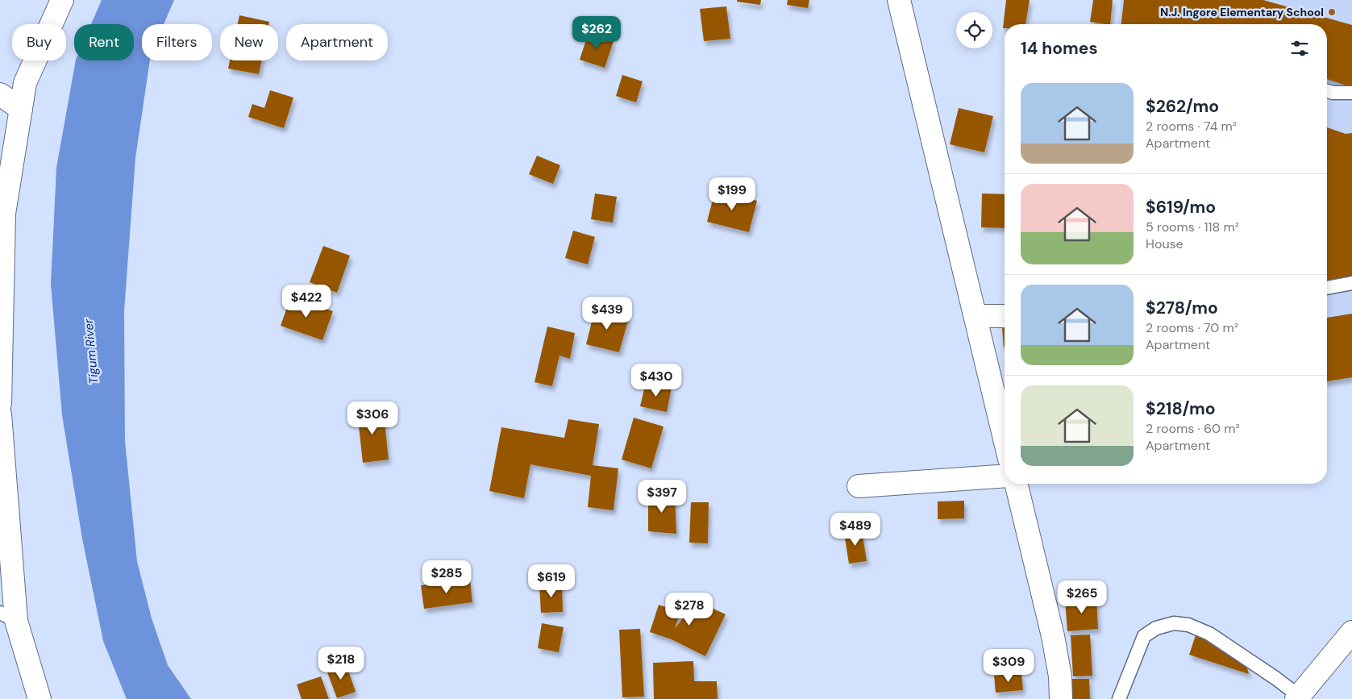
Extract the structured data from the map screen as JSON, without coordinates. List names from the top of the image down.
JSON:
{
  "water": ["Tigum River"],
  "places": ["N.J. Ingore Elementary School"],
  "page": {
    "price": [
      "$262",
      "$199",
      "$422",
      "$439",
      "$430",
      "$306",
      "$397",
      "$489",
      "$285",
      "$619",
      "$265",
      "$278",
      "$218",
      "$309"
    ],
    "chip": [
      "Buy",
      "Rent",
      "Filters",
      "New",
      "Apartment"
    ],
    "heading": "14 homes",
    "list": [
      {
        "name": "$262/mo",
        "note": "2 rooms · 74 m² · Apartment"
      },
      {
        "name": "$619/mo",
        "note": "5 rooms · 118 m² · House"
      },
      {
        "name": "$278/mo",
        "note": "2 rooms · 70 m² · Apartment"
      },
      {
        "name": "$218/mo",
        "note": "2 rooms · 60 m² · Apartment"
      }
    ]
  }
}
